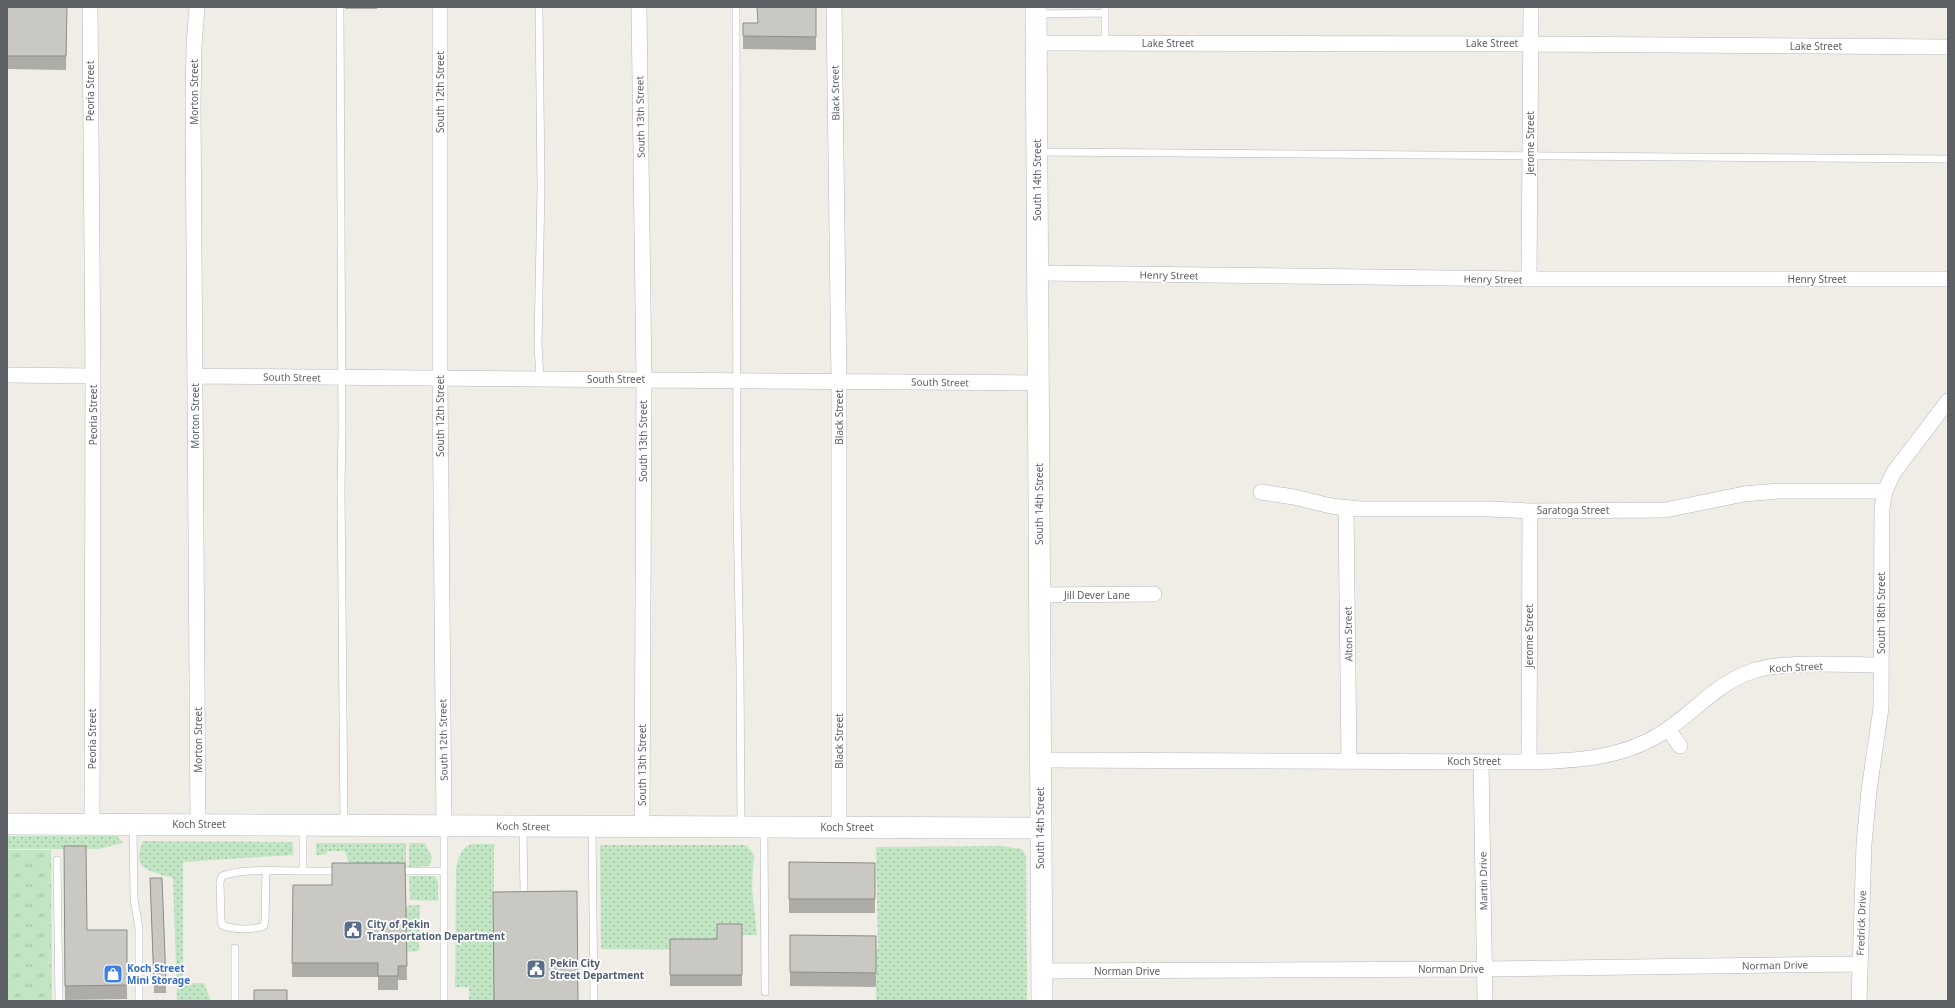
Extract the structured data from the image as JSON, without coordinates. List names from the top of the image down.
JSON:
{
  "streets": {
    "street": [
      "Lake Street",
      "Peoria Street",
      "Morton Street",
      "South 12th Street",
      "Black Street",
      "South 13th Street",
      "Jerome Street",
      "South 14th Street",
      "Henry Street",
      "South Street",
      "Saratoga Street",
      "Jill Dever Lane",
      "South 18th Street",
      "Alton Street",
      "Koch Street",
      "Martin Drive",
      "Fredrick Drive",
      "Norman Drive"
    ]
  },
  "crossings": [
    ["Lake Street", "Jerome Street"],
    ["Lake Street", "South 14th Street"],
    ["Peoria Street", "Koch Street"],
    ["Morton Street", "South Street"],
    ["Morton Street", "Koch Street"],
    ["South 12th Street", "South Street"],
    ["South 12th Street", "Koch Street"],
    ["Black Street", "South Street"],
    ["Black Street", "Koch Street"],
    ["South 13th Street", "South Street"],
    ["South 13th Street", "Koch Street"],
    ["Jerome Street", "Henry Street"],
    ["Jerome Street", "Saratoga Street"],
    ["Jerome Street", "Koch Street"],
    ["South 14th Street", "Henry Street"],
    ["South 14th Street", "South Street"],
    ["South 14th Street", "Jill Dever Lane"],
    ["South 14th Street", "Koch Street"],
    ["South 14th Street", "Norman Drive"],
    ["Saratoga Street", "South 18th Street"],
    ["Saratoga Street", "Alton Street"],
    ["South 18th Street", "Koch Street"],
    ["South 18th Street", "Fredrick Drive"],
    ["Alton Street", "Koch Street"],
    ["Koch Street", "Martin Drive"],
    ["Martin Drive", "Norman Drive"],
    ["Fredrick Drive", "Norman Drive"]
  ],
  "places": {
    "public building": ["City of Pekin Transportation Department", "Pekin City Street Department"],
    "shop": ["Koch Street Mini Storage"]
  }
}
